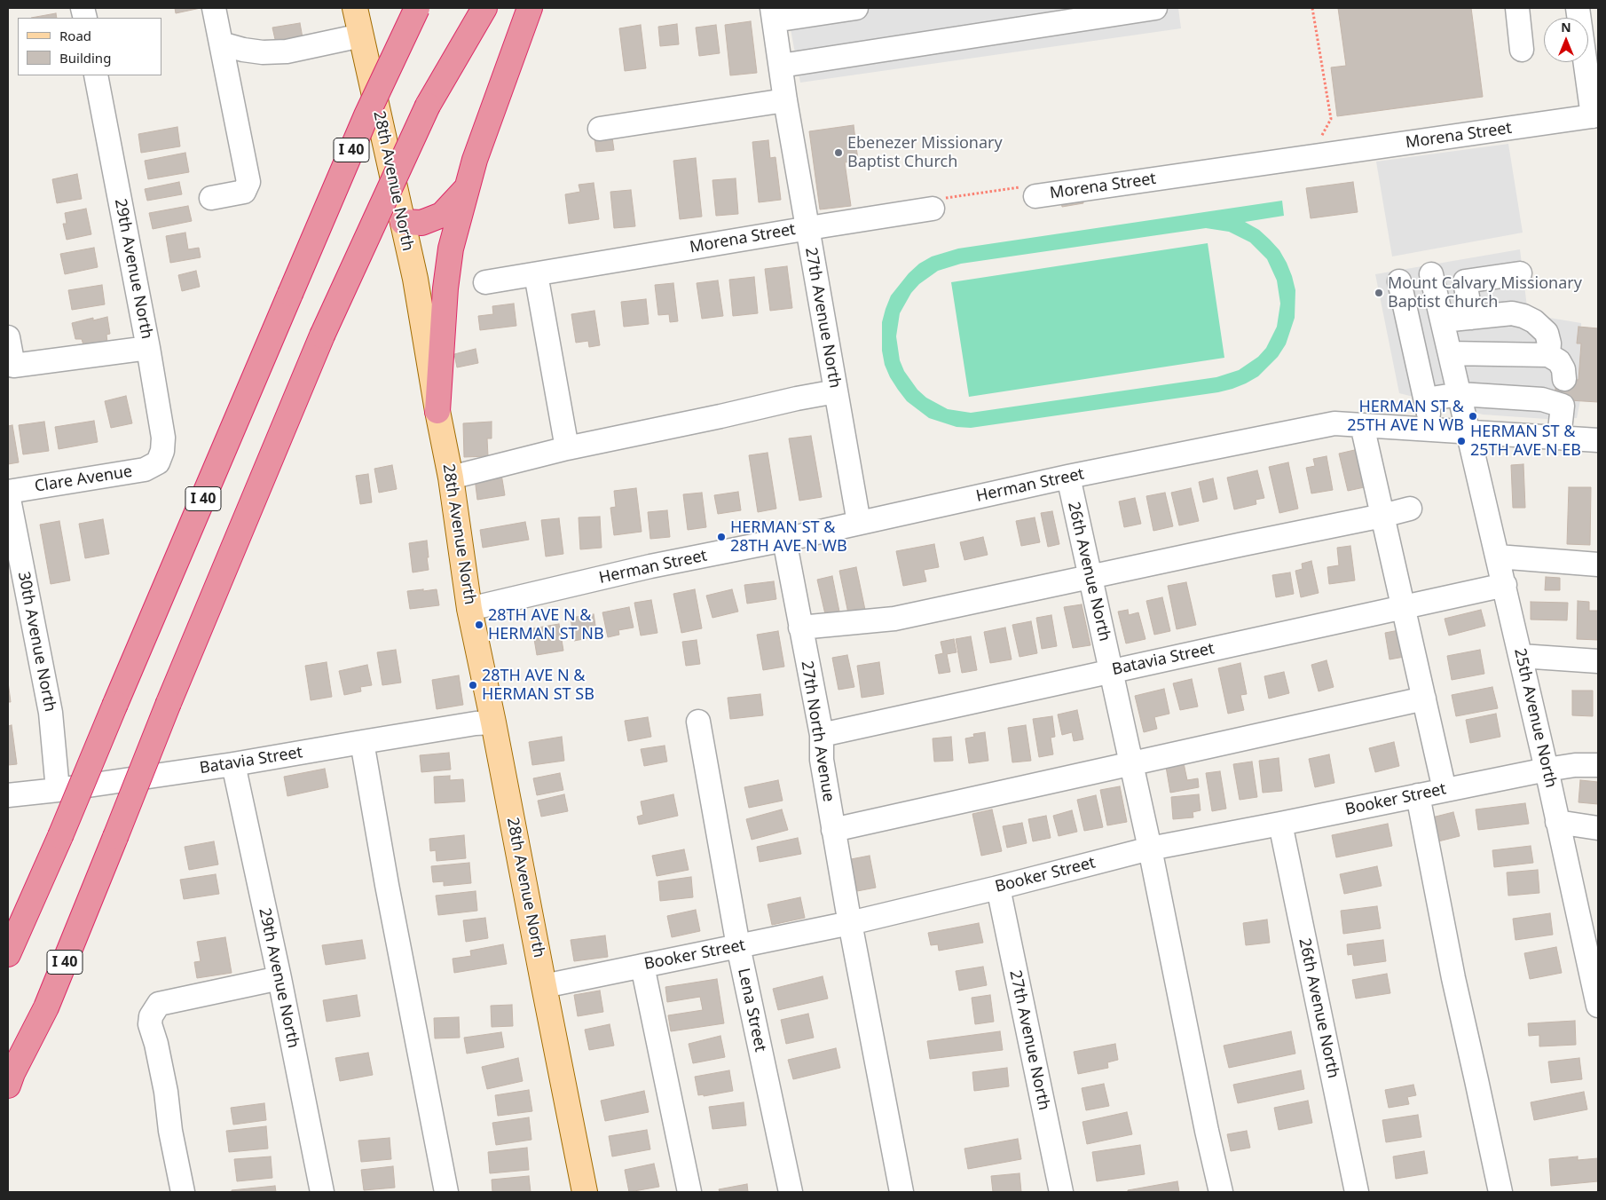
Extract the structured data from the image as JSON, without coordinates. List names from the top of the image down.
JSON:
{
  "streets": {
    "highway": ["I 40"],
    "main road": ["28th Avenue North"],
    "street": [
      "Morena Street",
      "29th Avenue North",
      "27th Avenue North",
      "Clare Avenue",
      "Herman Street",
      "26th Avenue North",
      "30th Avenue North",
      "Batavia Street",
      "25th Avenue North",
      "27th North Avenue",
      "Booker Street",
      "Lena Street"
    ]
  },
  "crossings": [
    ["Morena Street", "27th Avenue North"],
    ["28th Avenue North", "Herman Street"],
    ["28th Avenue North", "Batavia Street"],
    ["28th Avenue North", "Booker Street"],
    ["29th Avenue North", "Clare Avenue"],
    ["29th Avenue North", "Batavia Street"],
    ["27th Avenue North", "Herman Street"],
    ["27th Avenue North", "Booker Street"],
    ["Clare Avenue", "30th Avenue North"],
    ["Herman Street", "26th Avenue North"],
    ["Herman Street", "25th Avenue North"],
    ["Herman Street", "27th North Avenue"],
    ["26th Avenue North", "Batavia Street"],
    ["26th Avenue North", "Booker Street"],
    ["30th Avenue North", "Batavia Street"],
    ["Batavia Street", "25th Avenue North"],
    ["Batavia Street", "27th North Avenue"],
    ["25th Avenue North", "Booker Street"],
    ["27th North Avenue", "Booker Street"],
    ["Booker Street", "Lena Street"]
  ],
  "places": [
    "Ebenezer Missionary Baptist Church",
    "Mount Calvary Missionary Baptist Church",
    "HERMAN ST & 25TH AVE N WB",
    "HERMAN ST & 25TH AVE N EB",
    "HERMAN ST & 28TH AVE N WB",
    "28TH AVE N & HERMAN ST NB",
    "28TH AVE N & HERMAN ST SB"
  ],
  "legend": ["Road", "Building"],
  "north": "top"
}
